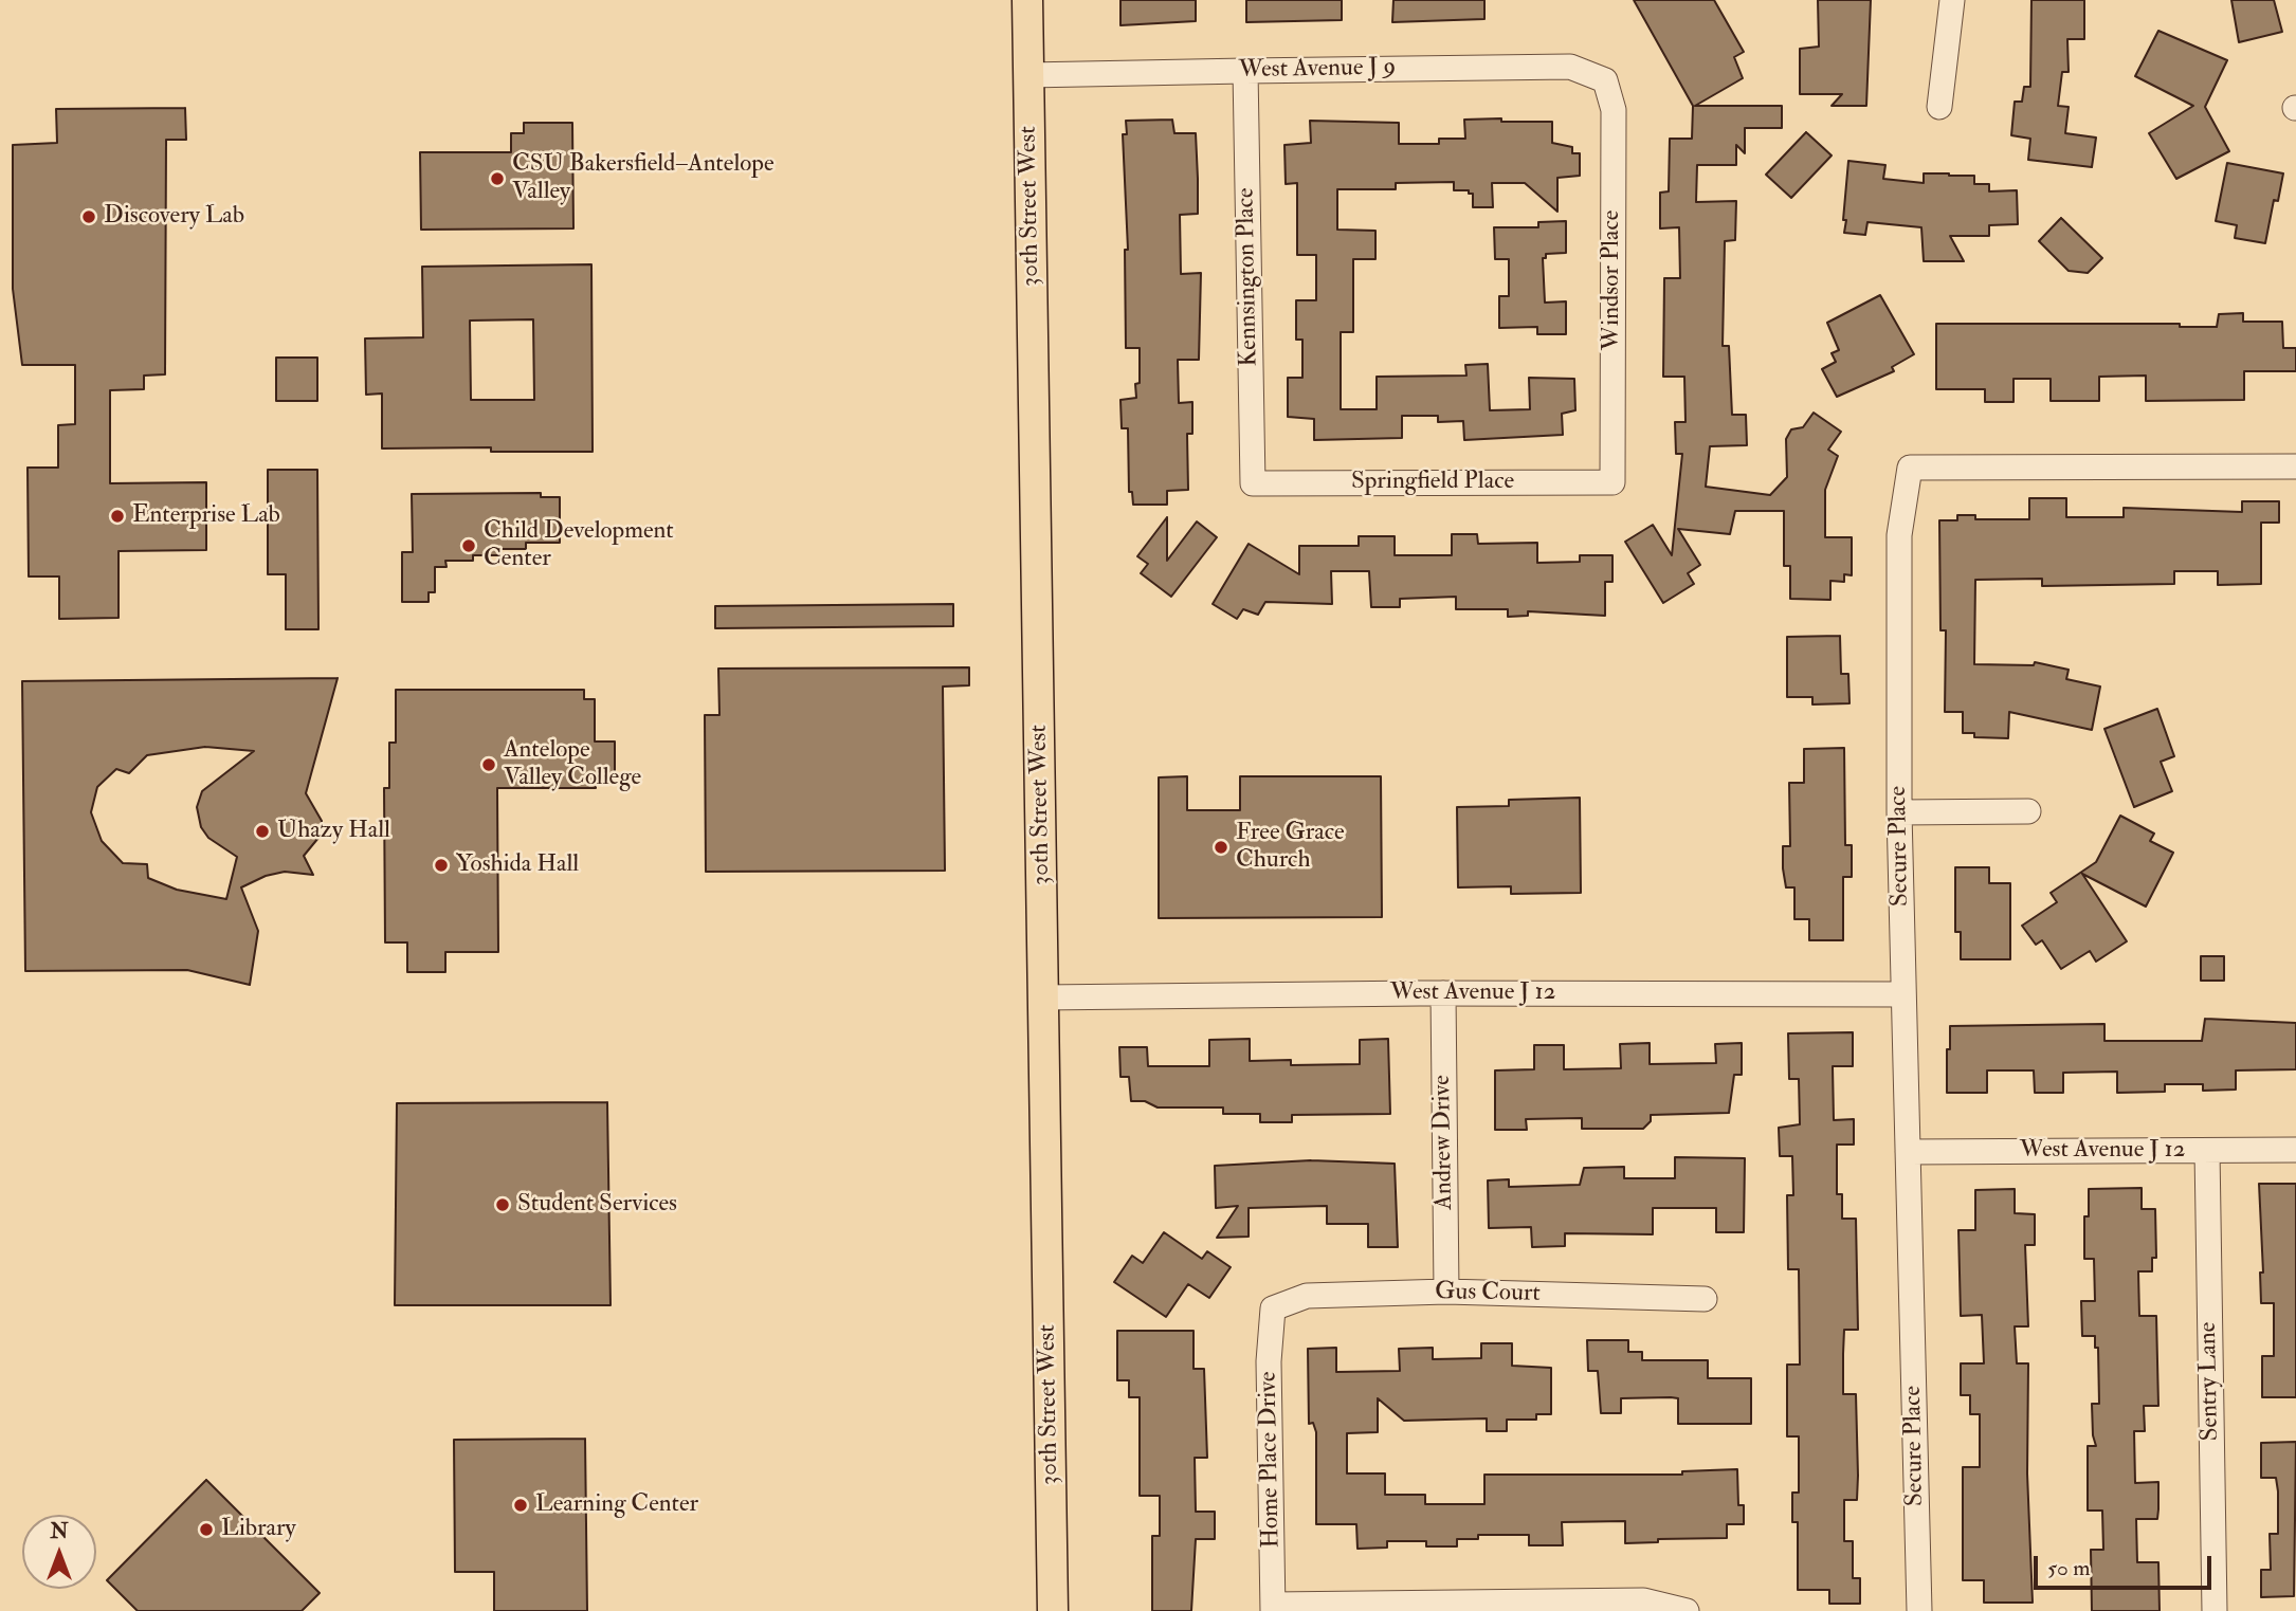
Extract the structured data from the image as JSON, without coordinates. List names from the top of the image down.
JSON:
{
  "streets": {
    "main road": ["30th Street West"],
    "street": [
      "West Avenue J 9",
      "Kennsington Place",
      "Windsor Place",
      "Springfield Place",
      "Secure Place",
      "West Avenue J 12",
      "Andrew Drive",
      "Gus Court",
      "Sentry Lane",
      "Home Place Drive"
    ]
  },
  "crossings": [
    ["West Avenue J 9", "30th Street West"],
    ["West Avenue J 9", "Kennsington Place"],
    ["West Avenue J 9", "Windsor Place"],
    ["30th Street West", "West Avenue J 12"],
    ["Kennsington Place", "Springfield Place"],
    ["Windsor Place", "Springfield Place"],
    ["Secure Place", "West Avenue J 12"],
    ["West Avenue J 12", "Andrew Drive"],
    ["West Avenue J 12", "Sentry Lane"],
    ["Andrew Drive", "Gus Court"],
    ["Gus Court", "Home Place Drive"]
  ],
  "places": [
    "CSU Bakersfield–Antelope Valley",
    "Discovery Lab",
    "Enterprise Lab",
    "Child Development Center",
    "Antelope Valley College",
    "Uhazy Hall",
    "Free Grace Church",
    "Yoshida Hall",
    "Student Services",
    "Learning Center",
    "Library"
  ],
  "scale_bar": "50 m",
  "north": "top"
}
